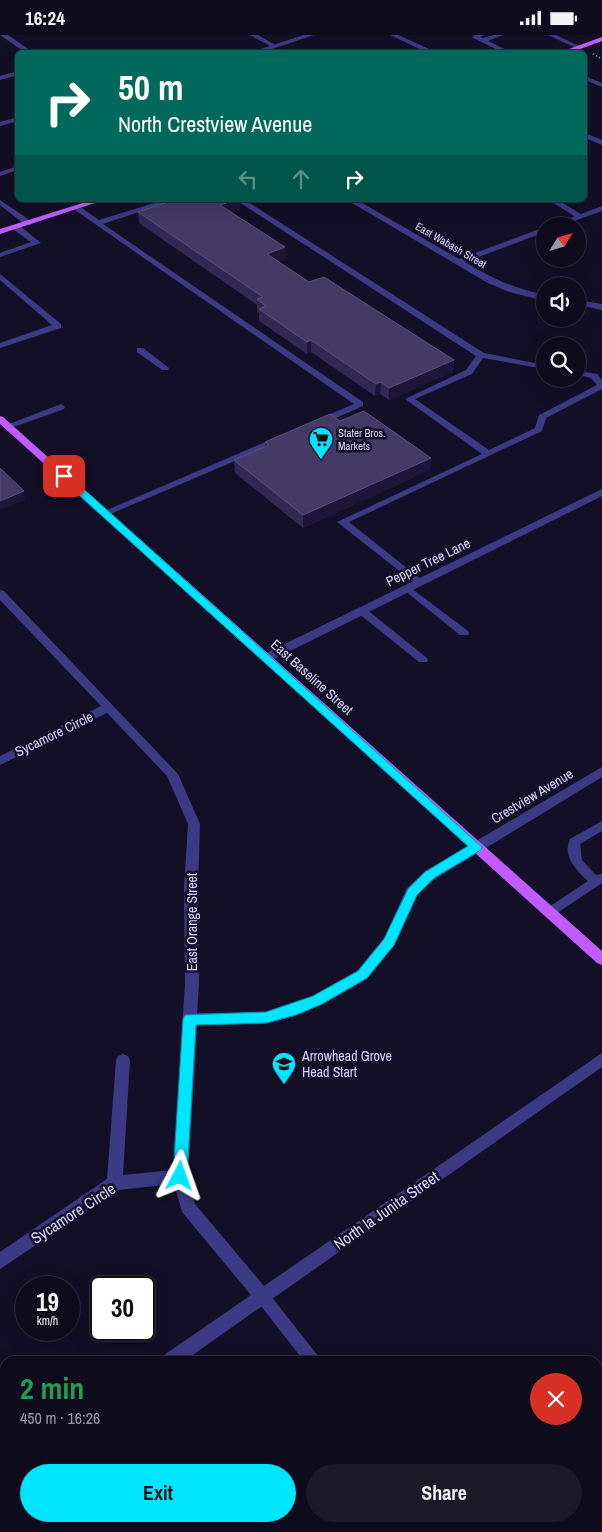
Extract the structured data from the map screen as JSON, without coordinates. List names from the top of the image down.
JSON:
{
  "streets": {
    "main road": ["East Baseline Street"],
    "street": [
      "East Wabash Street",
      "Pepper Tree Lane",
      "Sycamore Circle",
      "Crestview Avenue",
      "East Orange Street",
      "North la Junita Street"
    ]
  },
  "crossings": [
    ["Pepper Tree Lane", "East Baseline Street"],
    ["East Baseline Street", "Crestview Avenue"],
    ["Sycamore Circle", "East Orange Street"],
    ["Crestview Avenue", "East Orange Street"],
    ["East Orange Street", "North la Junita Street"]
  ],
  "places": {
    "supermarket": ["Stater Bros. Markets"],
    "school or university": ["Arrowhead Grove Head Start"]
  },
  "north": "top right",
  "page": {
    "status": "16:24",
    "turn": ["50 m", "North Crestview Avenue"],
    "speed": "19 km/h",
    "limit": "30",
    "heading": ["2 min", "450 m · 16:26"],
    "buttons": ["Exit", "Share"]
  }
}
